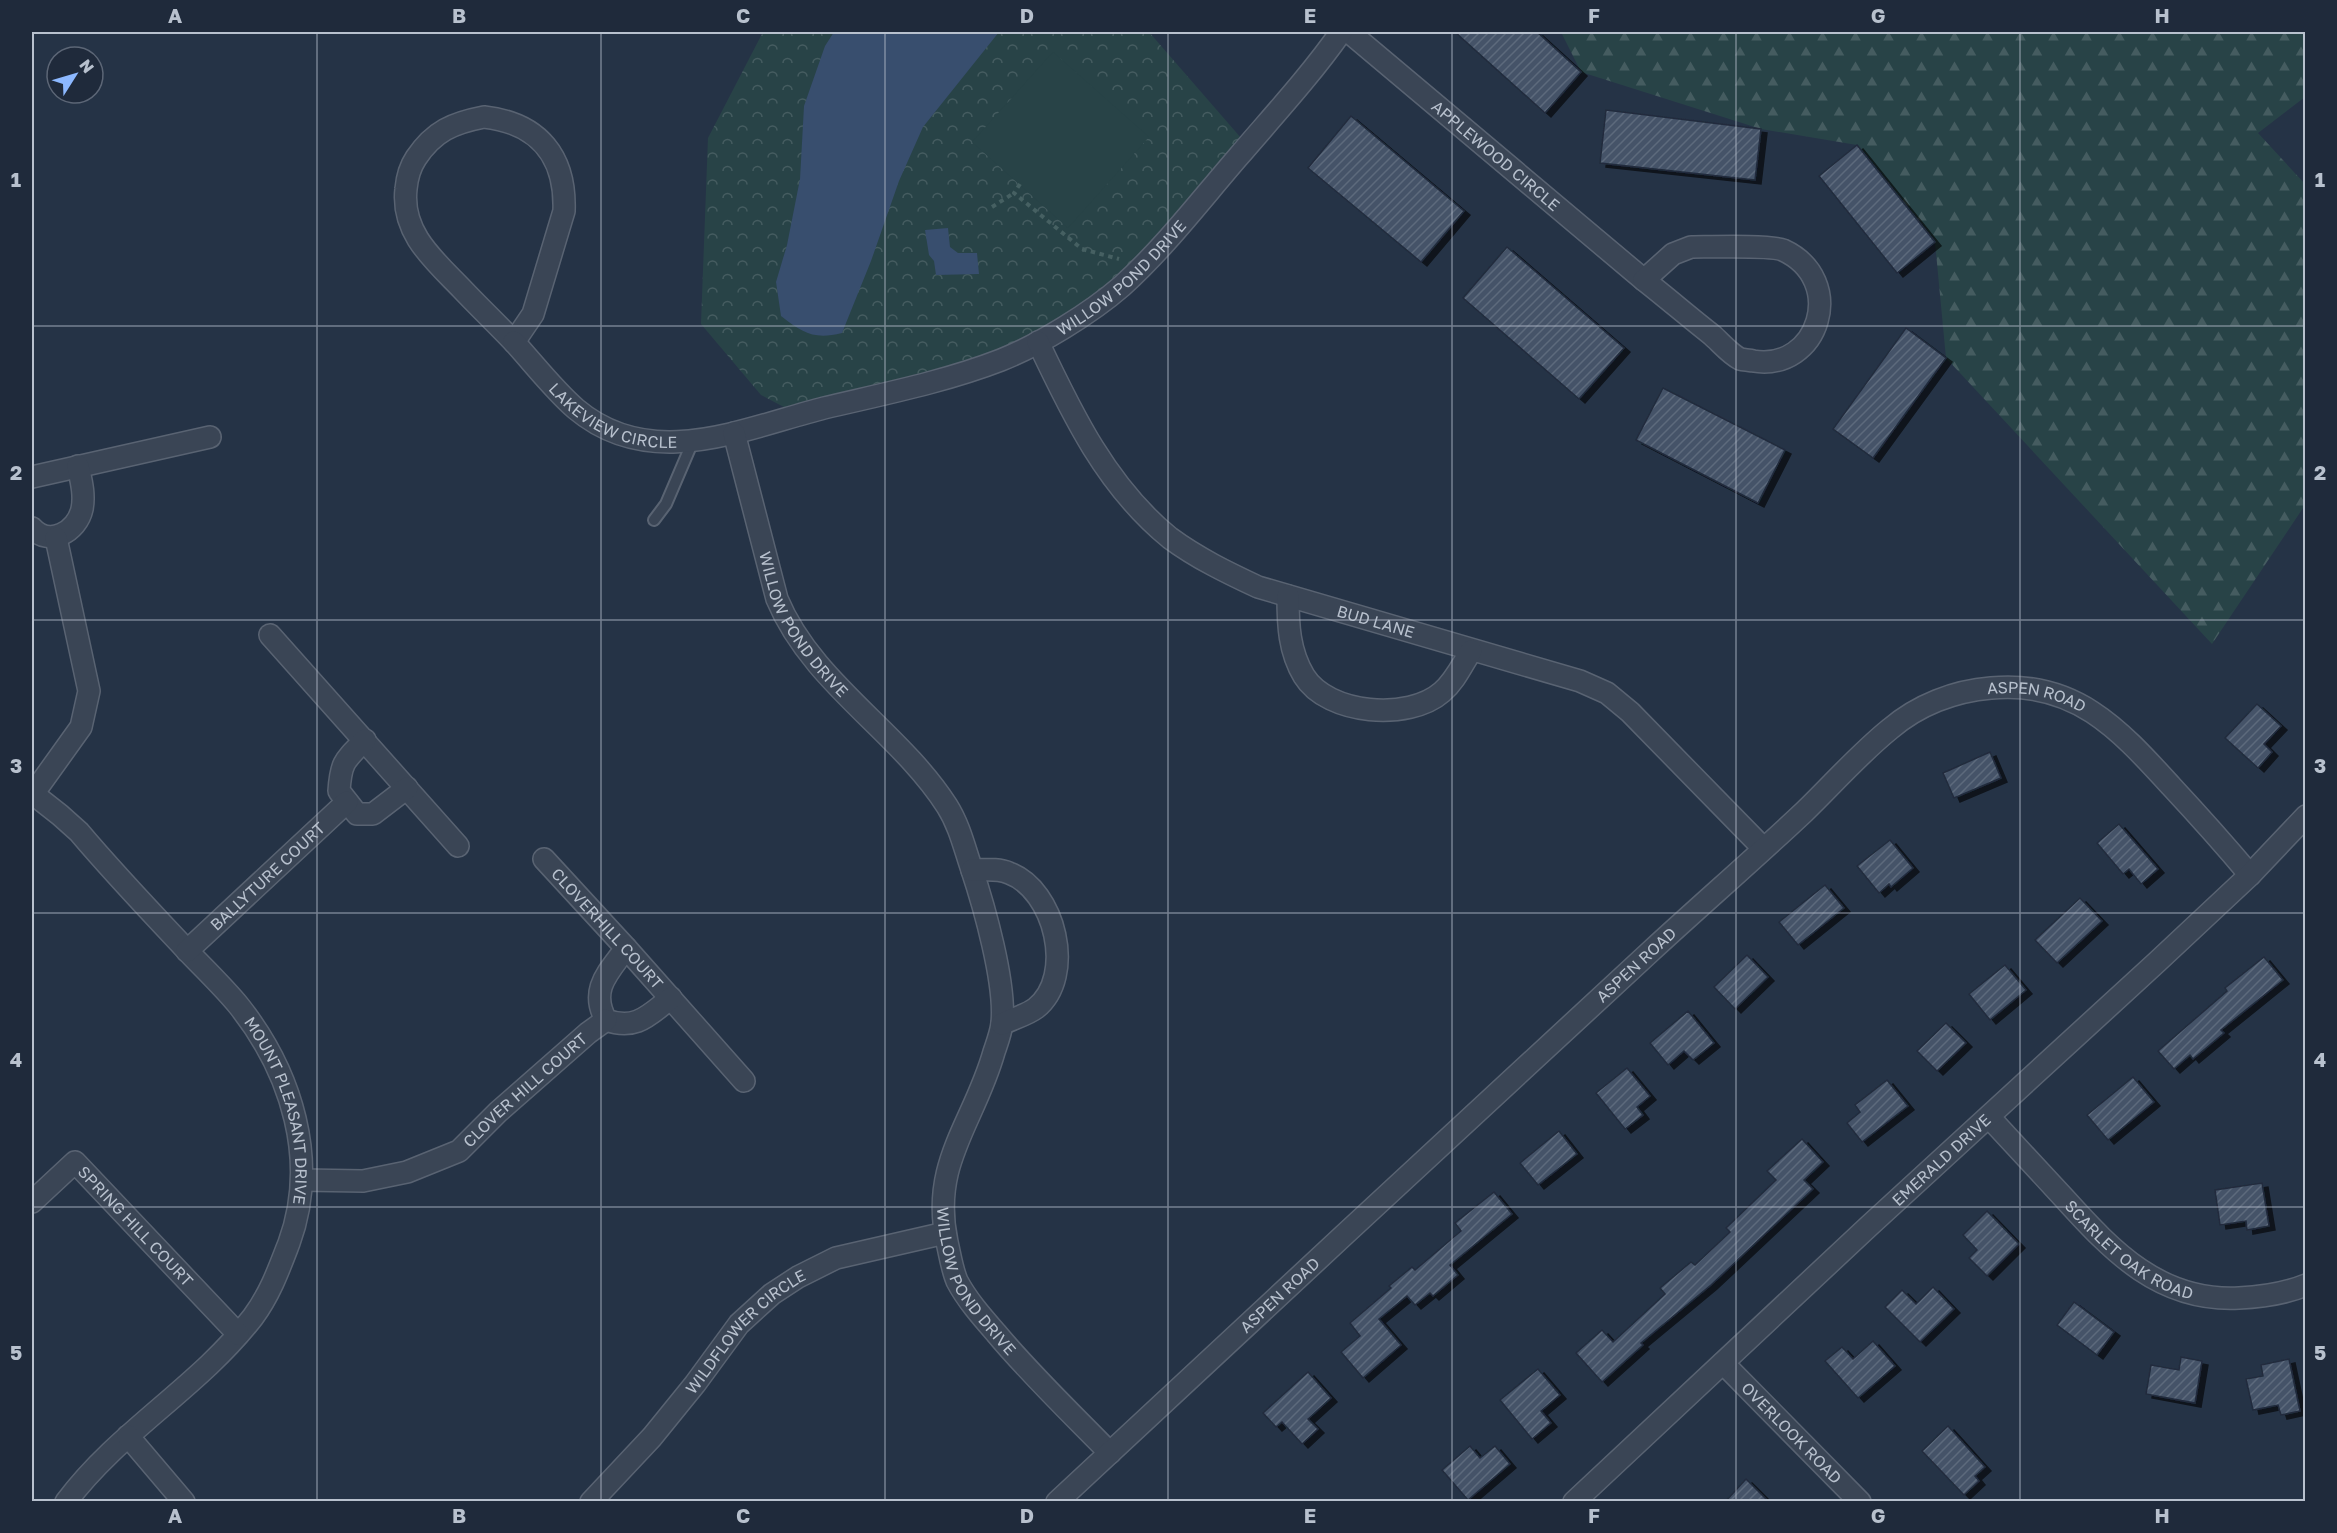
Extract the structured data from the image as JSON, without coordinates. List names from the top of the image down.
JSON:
{
  "streets": {
    "street": [
      "APPLEWOOD CIRCLE",
      "WILLOW POND DRIVE",
      "LAKEVIEW CIRCLE",
      "BUD LANE",
      "ASPEN ROAD",
      "BALLYTURE COURT",
      "CLOVERHILL COURT",
      "CLOVER HILL COURT",
      "MOUNT PLEASANT DRIVE",
      "EMERALD DRIVE",
      "SPRING HILL COURT",
      "SCARLET OAK ROAD",
      "WILDFLOWER CIRCLE",
      "OVERLOOK ROAD"
    ]
  },
  "crossings": [
    ["WILLOW POND DRIVE", "LAKEVIEW CIRCLE"],
    ["WILLOW POND DRIVE", "BUD LANE"],
    ["WILLOW POND DRIVE", "ASPEN ROAD"],
    ["WILLOW POND DRIVE", "WILDFLOWER CIRCLE"],
    ["BUD LANE", "ASPEN ROAD"],
    ["ASPEN ROAD", "EMERALD DRIVE"],
    ["BALLYTURE COURT", "MOUNT PLEASANT DRIVE"],
    ["CLOVER HILL COURT", "MOUNT PLEASANT DRIVE"],
    ["MOUNT PLEASANT DRIVE", "SPRING HILL COURT"],
    ["EMERALD DRIVE", "SCARLET OAK ROAD"],
    ["EMERALD DRIVE", "OVERLOOK ROAD"]
  ],
  "north": "top right",
  "grid": {
    "columns": [
      "A",
      "B",
      "C",
      "D",
      "E",
      "F",
      "G",
      "H"
    ],
    "rows": [
      "1",
      "2",
      "3",
      "4",
      "5"
    ]
  }
}
